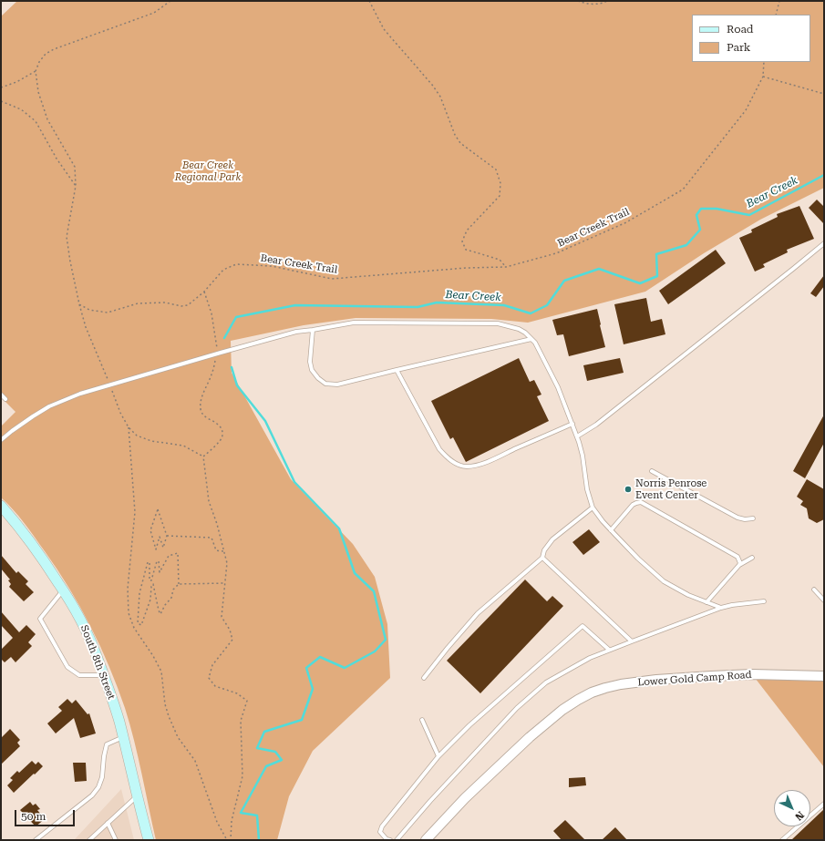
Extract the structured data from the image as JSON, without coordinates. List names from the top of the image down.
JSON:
{
  "streets": {
    "main road": ["South 8th Street"],
    "street": ["Lower Gold Camp Road"],
    "path": ["Bear Creek Trail"]
  },
  "water": ["Bear Creek"],
  "parks": ["Bear Creek Regional Park"],
  "places": ["Norris Penrose Event Center"],
  "legend": ["Road", "Park"],
  "scale_bar": "50 m",
  "north": "bottom right"
}
